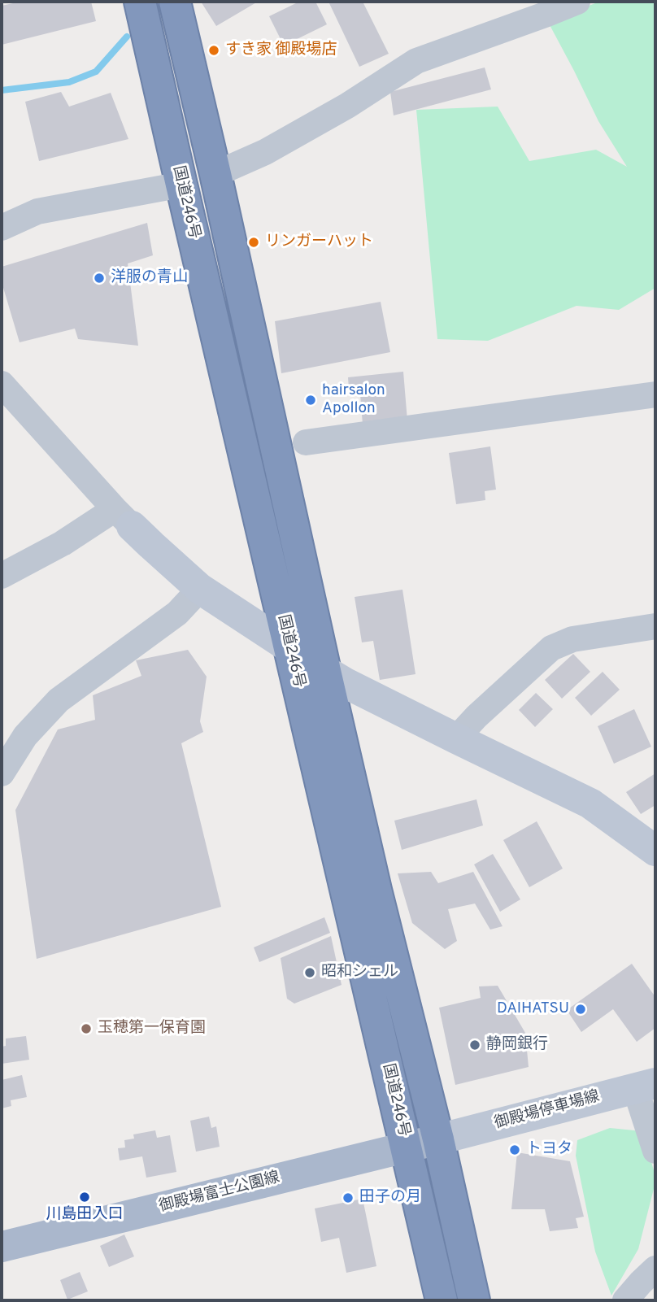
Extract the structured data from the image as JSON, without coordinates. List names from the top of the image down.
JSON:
{
  "streets": {
    "highway": ["国道246号"],
    "main road": ["御殿場富士公園線"],
    "street": ["御殿場停車場線"]
  },
  "crossings": [
    ["国道246号", "御殿場停車場線"],
    ["国道246号", "御殿場富士公園線"],
    ["御殿場停車場線", "御殿場富士公園線"]
  ],
  "places": [
    "すき家 御殿場店",
    "リンガーハット",
    "洋服の青山",
    "hairsalon Apollon",
    "昭和シェル",
    "DAIHATSU",
    "玉穂第一保育園",
    "静岡銀行",
    "トヨタ",
    "川島田入口",
    "田子の月"
  ]
}
